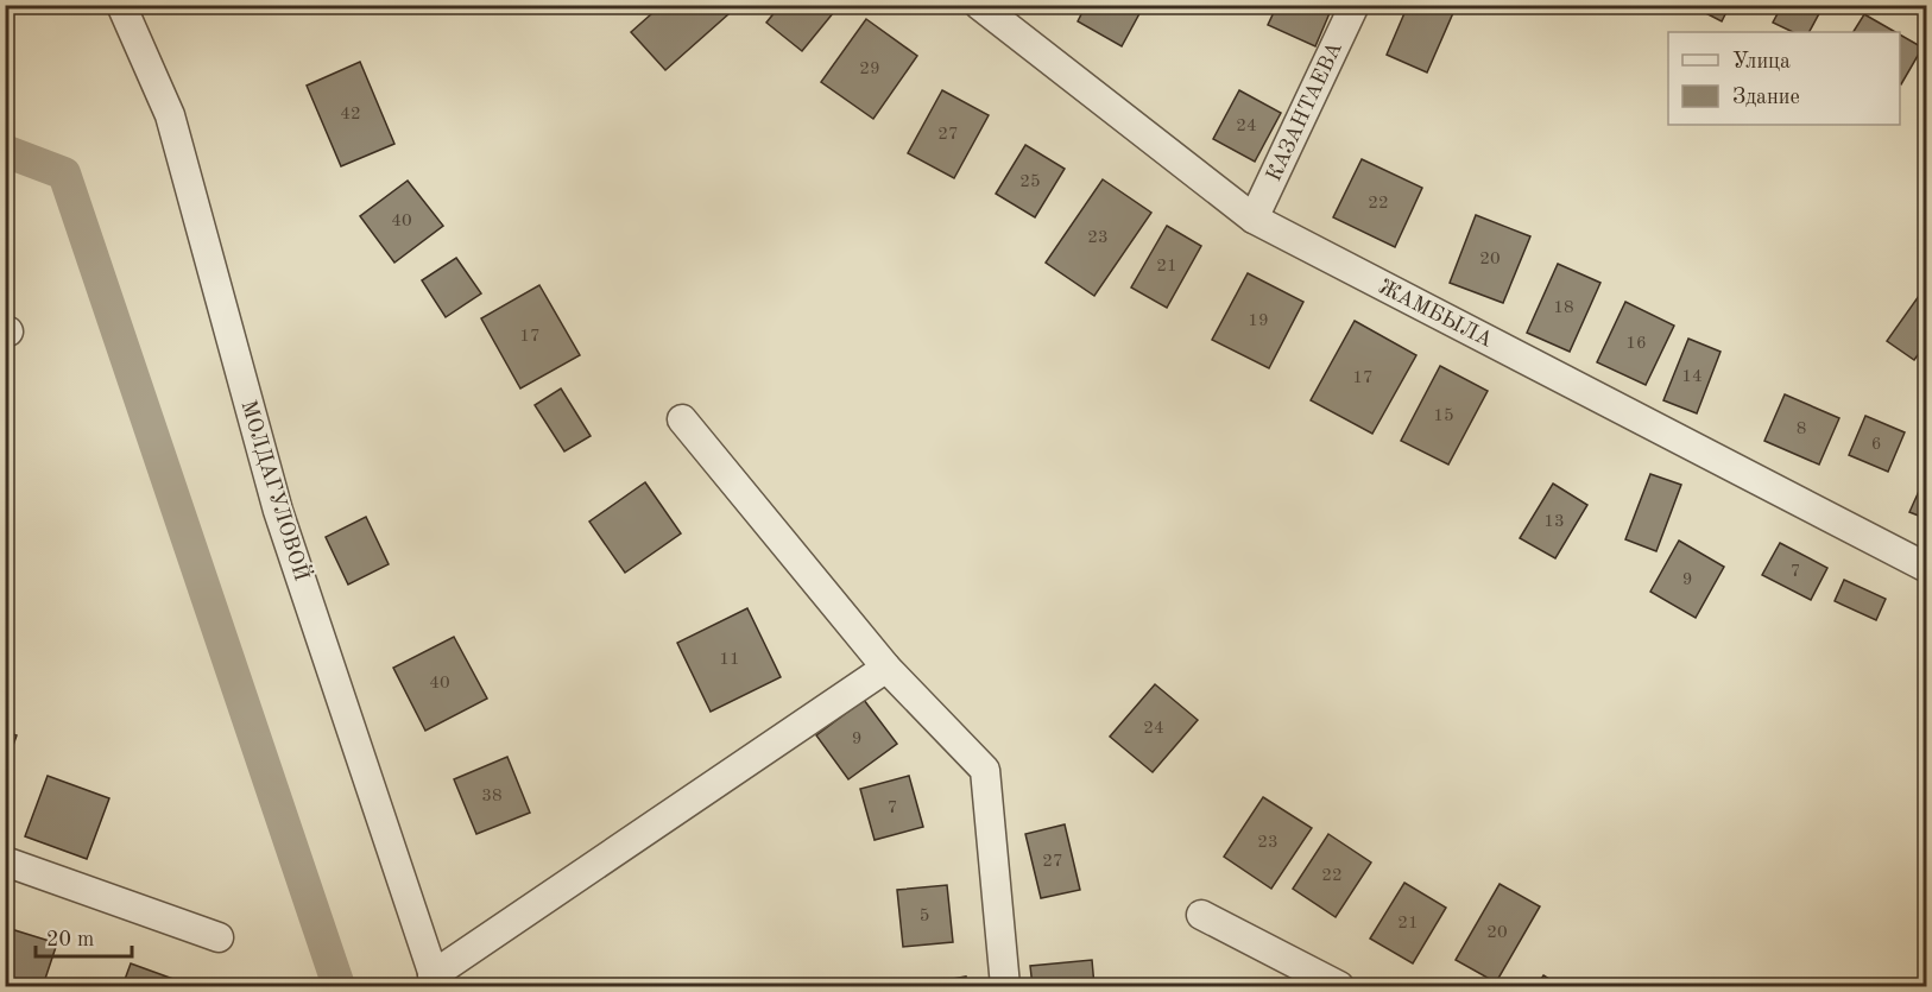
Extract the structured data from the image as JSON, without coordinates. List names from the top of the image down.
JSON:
{
  "streets": {
    "street": ["КАЗАНТАЕВА", "ЖАМБЫЛА", "МОЛДАГУЛОВОЙ"]
  },
  "crossings": [
    ["КАЗАНТАЕВА", "ЖАМБЫЛА"]
  ],
  "house_numbers": [
    "29",
    "42",
    "24",
    "27",
    "25",
    "22",
    "40",
    "23",
    "20",
    "21",
    "18",
    "19",
    "17",
    "16",
    "14",
    "17",
    "15",
    "8",
    "6",
    "13",
    "7",
    "9",
    "11",
    "40",
    "24",
    "9",
    "38",
    "7",
    "23",
    "27",
    "22",
    "5",
    "21",
    "20"
  ],
  "legend": ["Улица", "Здание"],
  "scale_bar": "20 m"
}
